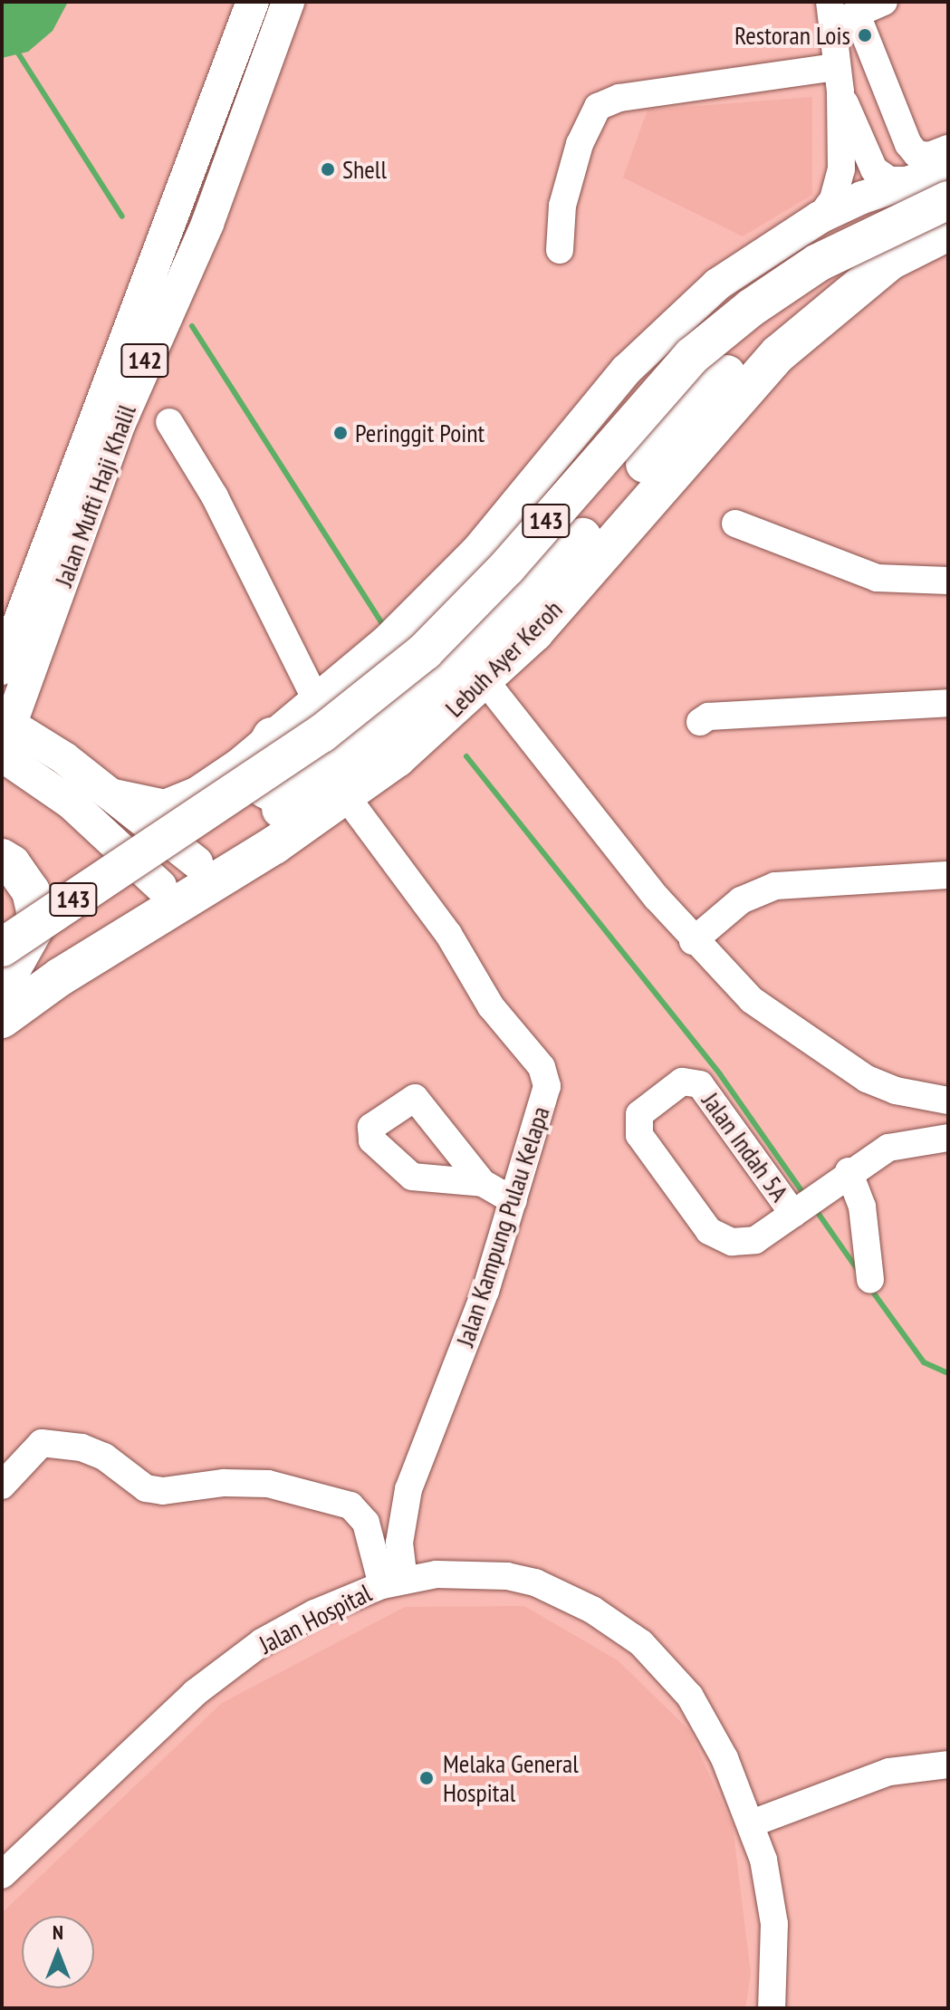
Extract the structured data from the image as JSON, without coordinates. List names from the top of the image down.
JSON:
{
  "streets": {
    "highway": ["143", "Lebuh Ayer Keroh"],
    "main road": ["142", "Jalan Mufti Haji Khalil"],
    "street": ["Jalan Indah 5A", "Jalan Kampung Pulau Kelapa", "Jalan Hospital"]
  },
  "crossings": [
    ["142", "Jalan Mufti Haji Khalil"],
    ["Lebuh Ayer Keroh", "Jalan Kampung Pulau Kelapa"],
    ["Jalan Kampung Pulau Kelapa", "Jalan Hospital"]
  ],
  "places": [
    "Restoran Lois",
    "Shell",
    "Peringgit Point",
    "Melaka General Hospital"
  ],
  "north": "top"
}
